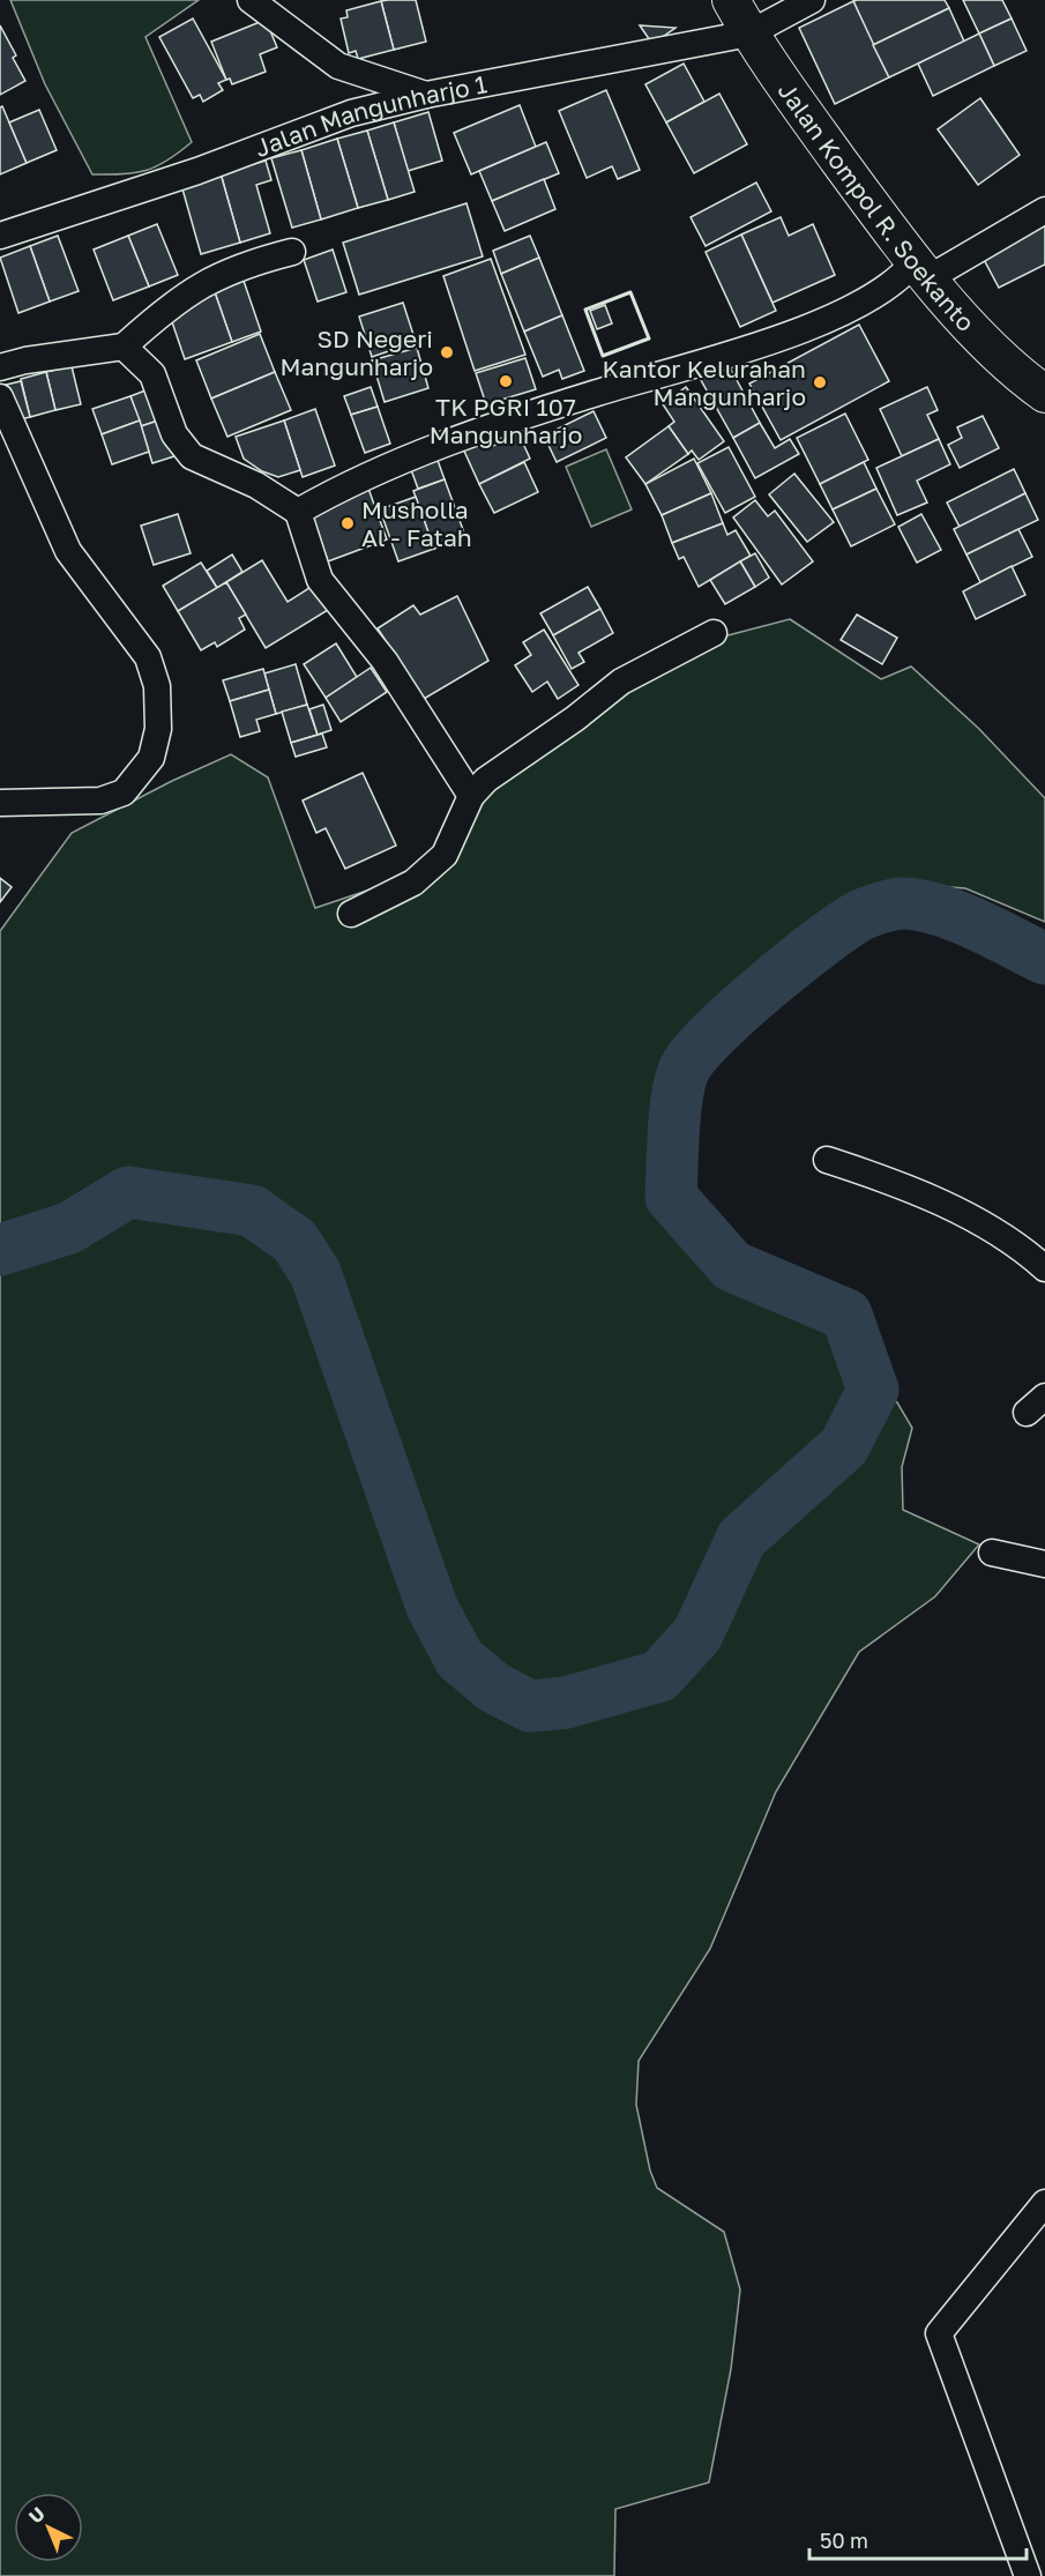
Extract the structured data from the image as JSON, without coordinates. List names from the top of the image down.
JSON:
{
  "streets": {
    "main road": ["Jalan Kompol R. Soekanto"],
    "street": ["Jalan Mangunharjo 1"]
  },
  "crossings": [
    ["Jalan Mangunharjo 1", "Jalan Kompol R. Soekanto"]
  ],
  "places": [
    "SD Negeri Mangunharjo",
    "TK PGRI 107 Mangunharjo",
    "Kantor Kelurahan Mangunharjo",
    "Musholla Al - Fatah"
  ],
  "scale_bar": "50 m",
  "north": "top left"
}
